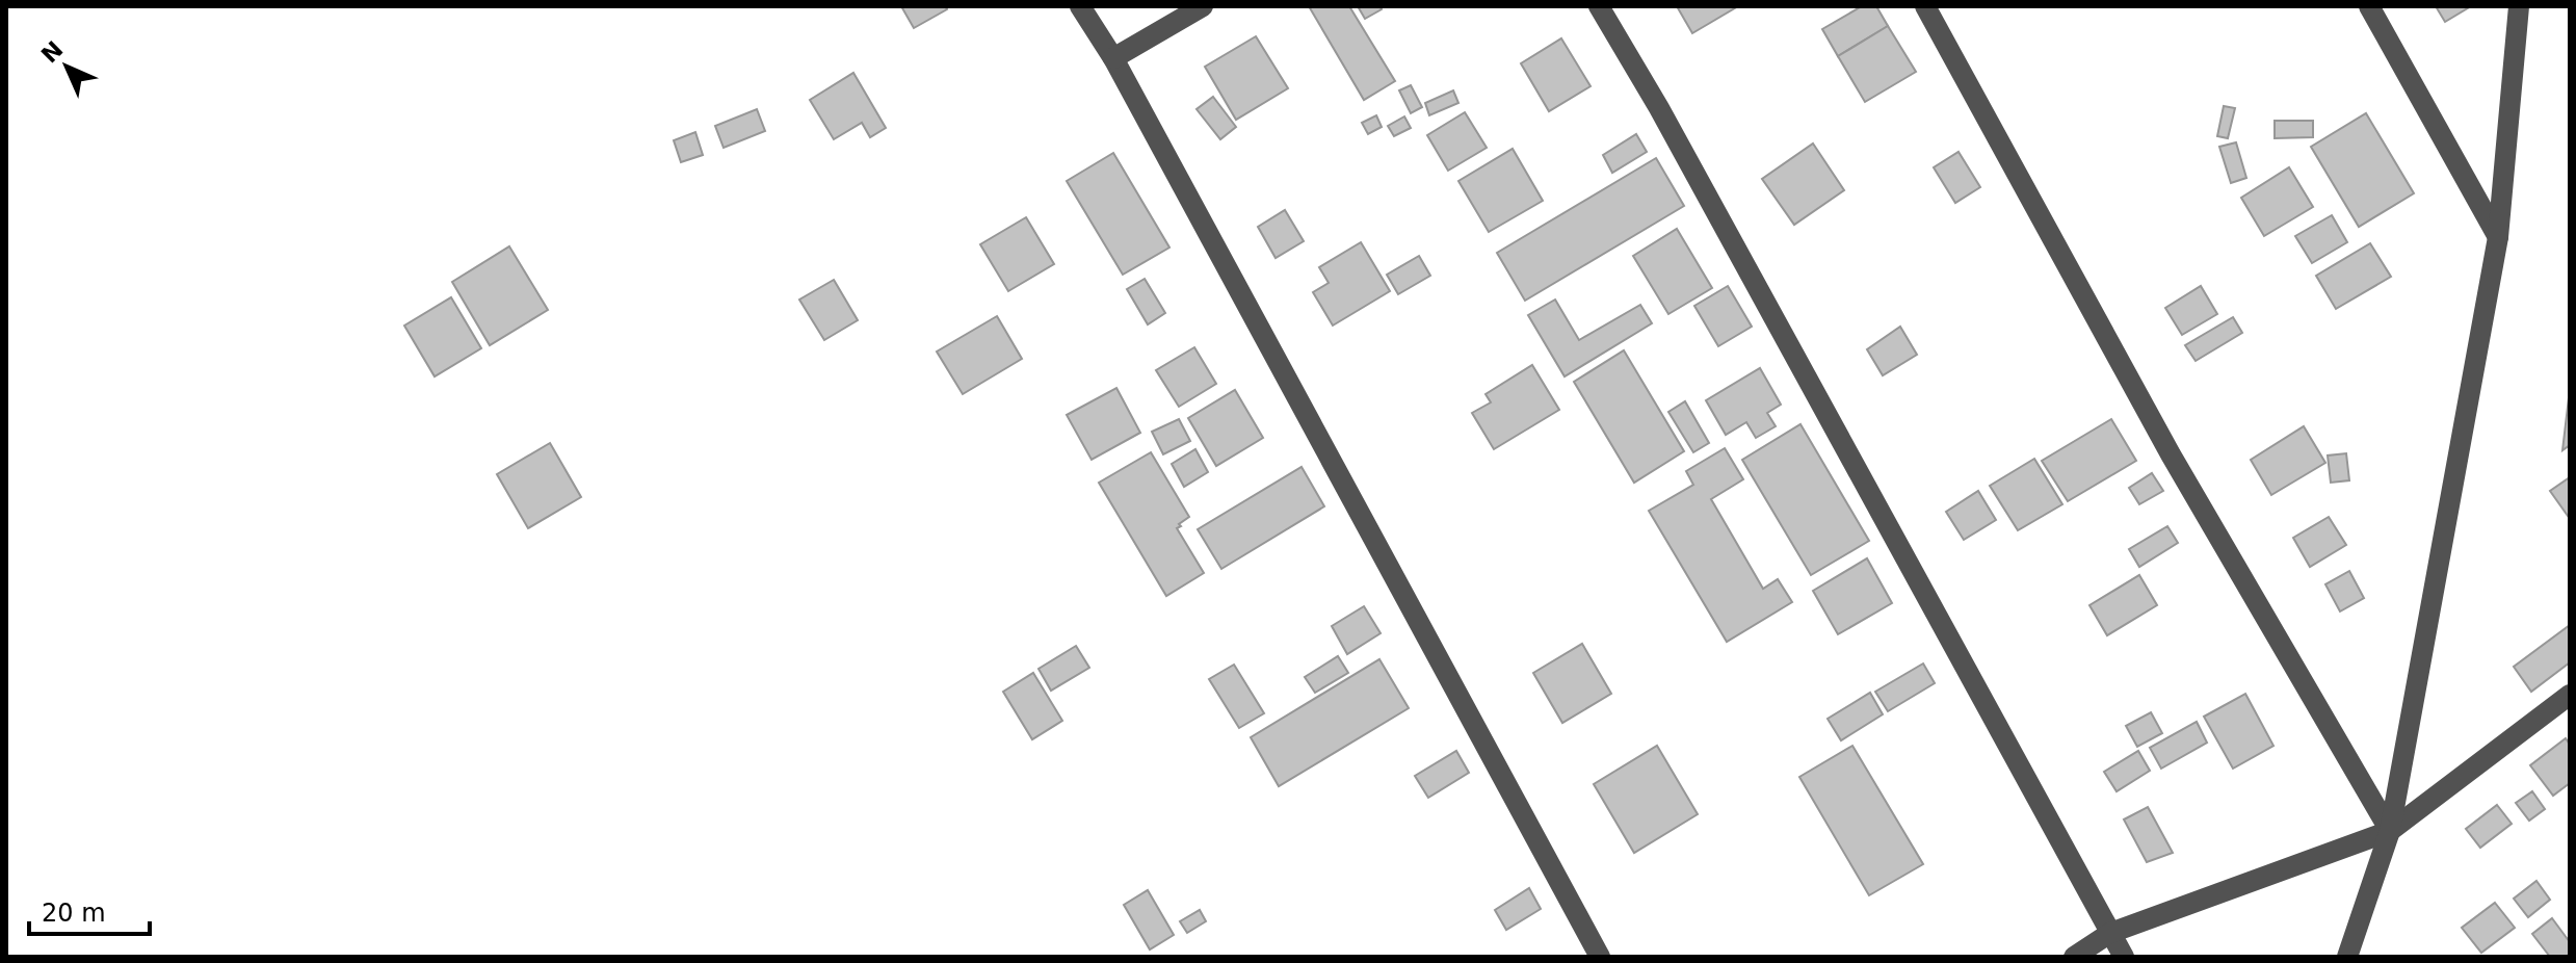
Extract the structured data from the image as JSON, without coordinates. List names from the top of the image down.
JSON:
{
  "scale_bar": "20 m",
  "north": "top left"
}
